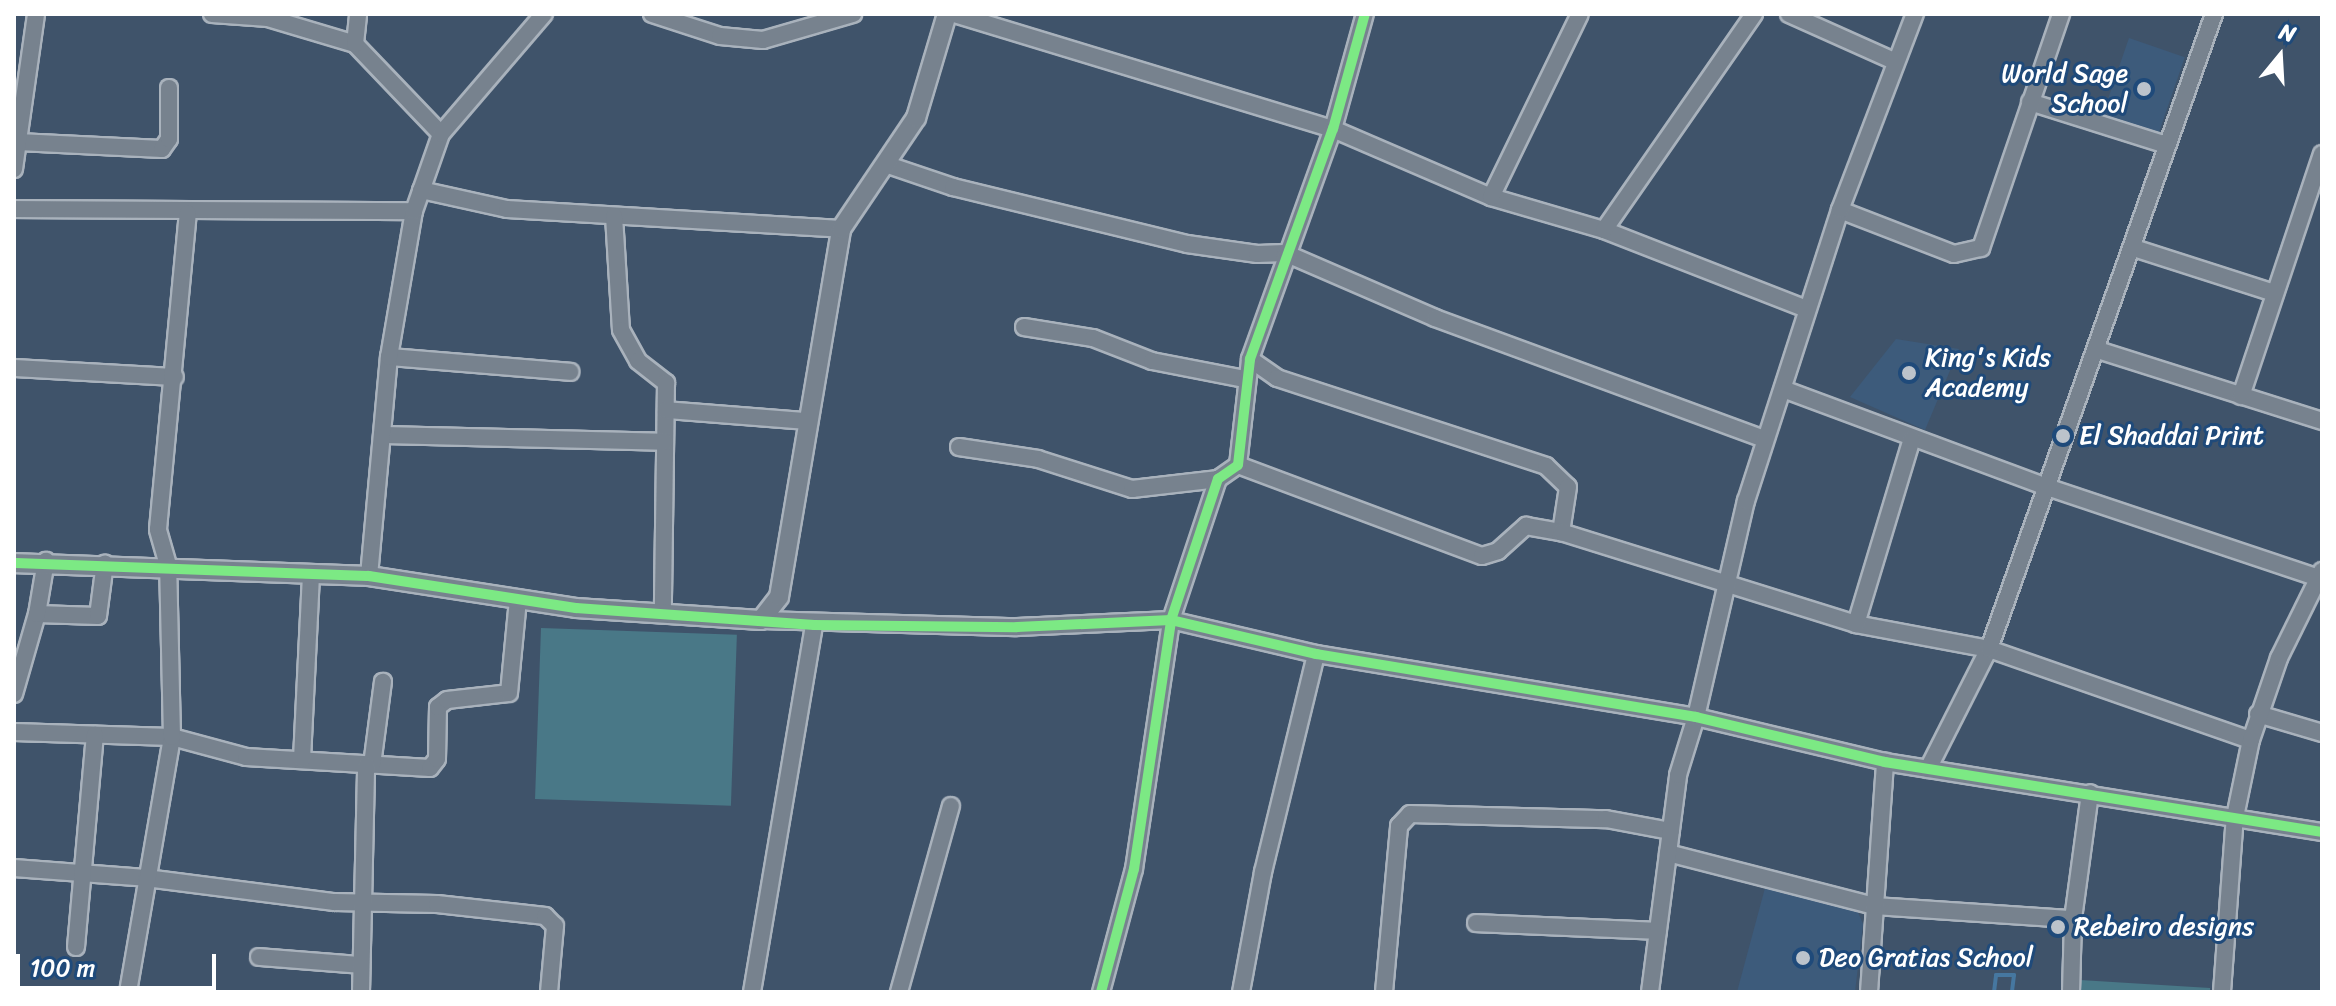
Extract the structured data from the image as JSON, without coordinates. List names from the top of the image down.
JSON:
{
  "places": [
    "World Sage School",
    "King's Kids Academy",
    "El Shaddai Print",
    "Rebeiro designs",
    "Deo Gratias School"
  ],
  "scale_bar": "100 m",
  "north": "top"
}
